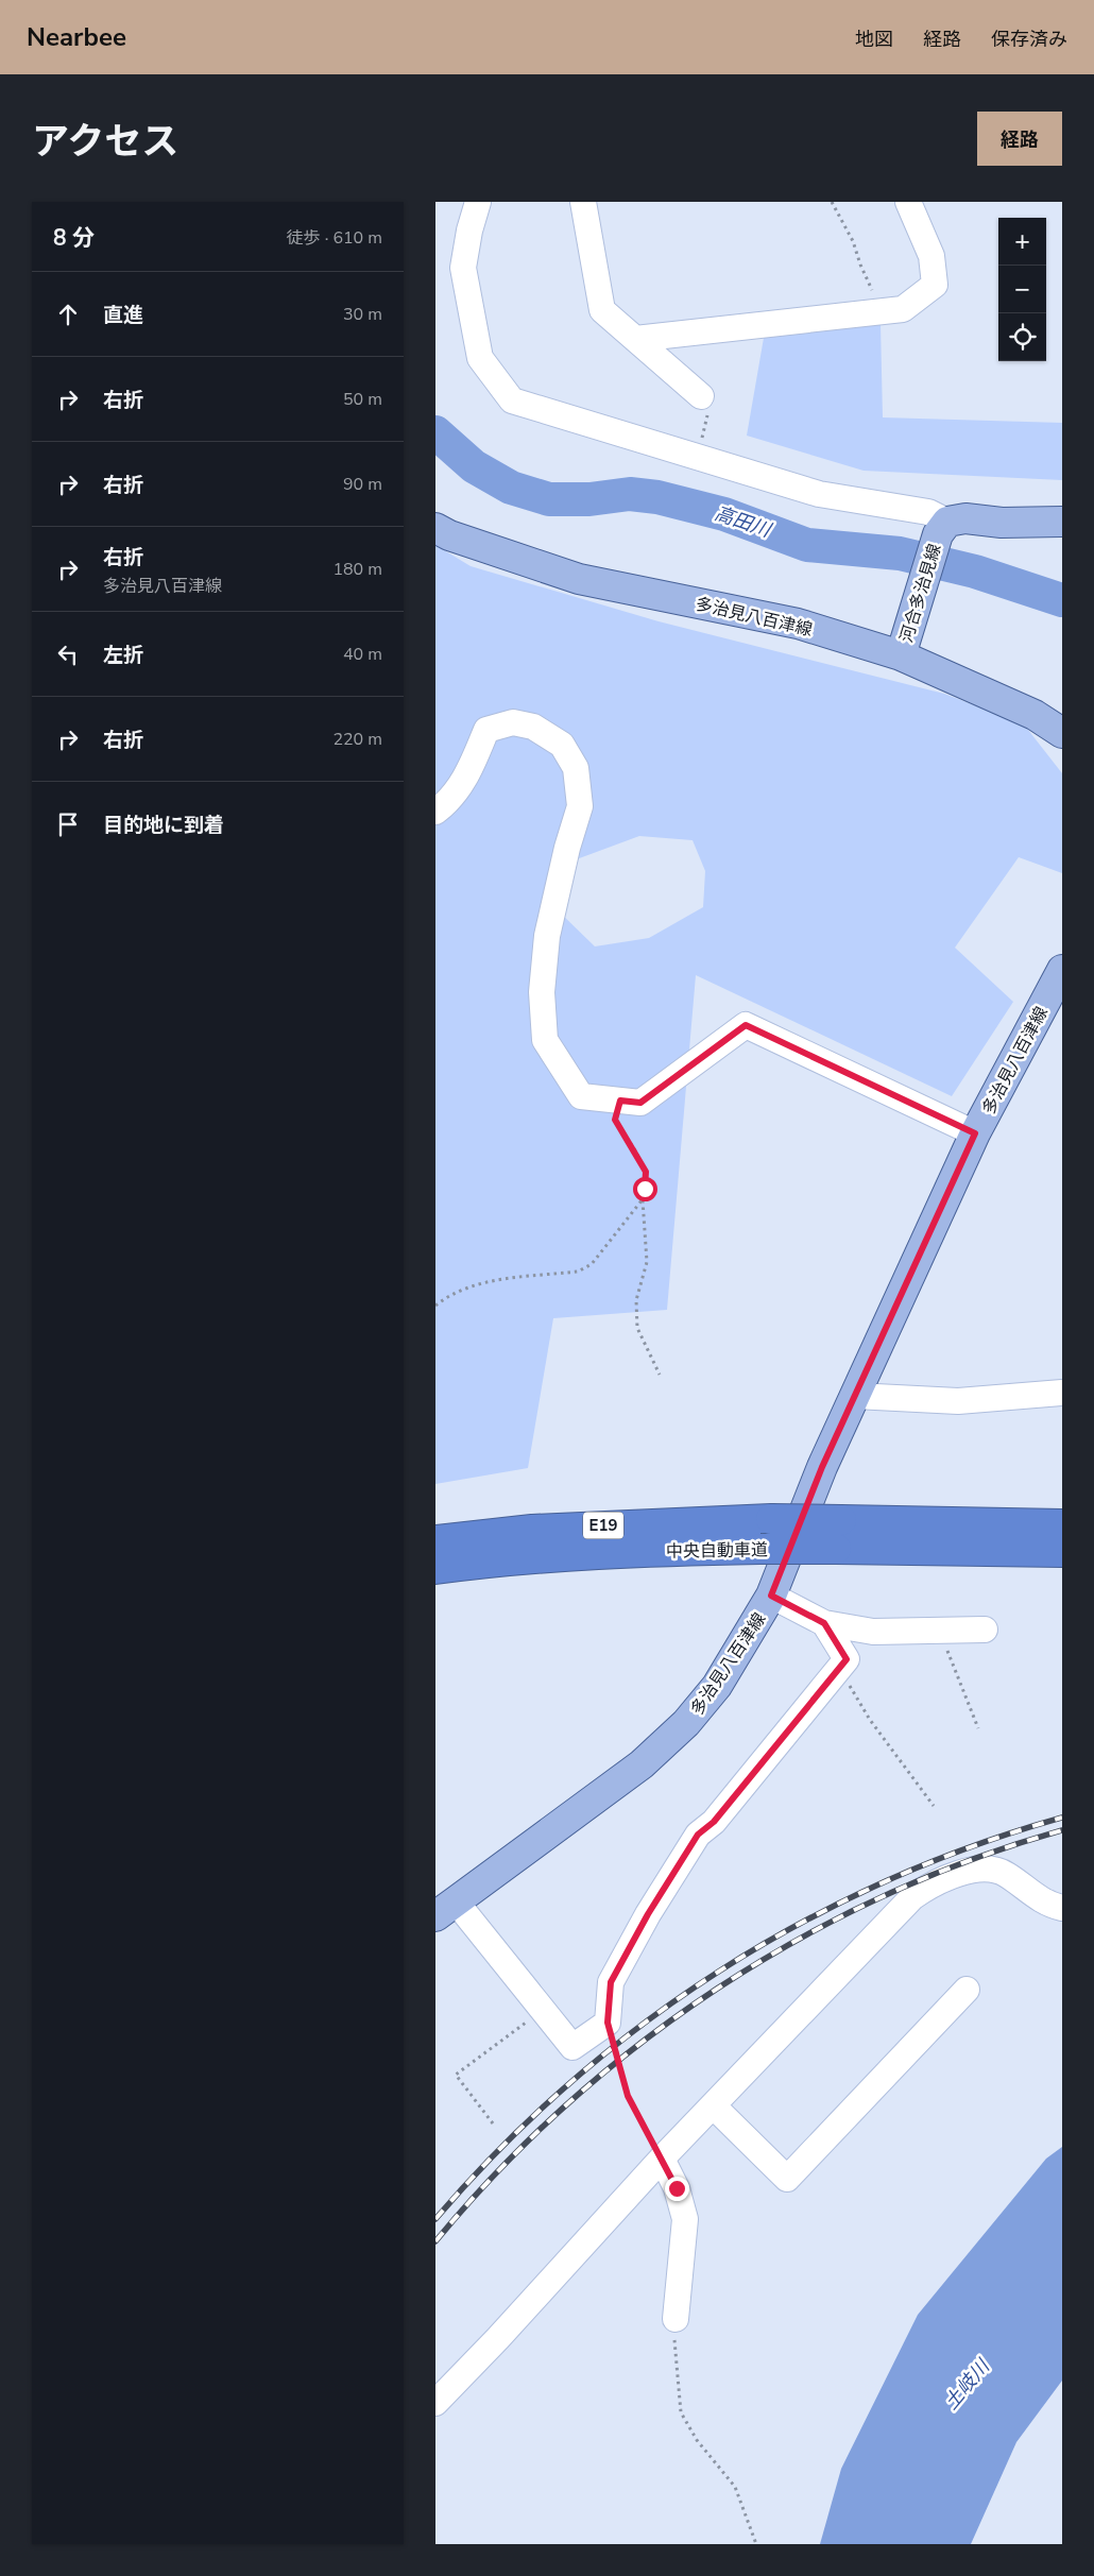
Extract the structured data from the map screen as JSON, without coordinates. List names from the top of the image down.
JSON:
{
  "streets": {
    "highway": ["E19", "中央自動車道"],
    "main road": ["河合多治見線", "多治見八百津線"]
  },
  "crossings": [
    ["河合多治見線", "多治見八百津線"]
  ],
  "water": ["高田川", "土岐川"],
  "page": {
    "header": "Nearbee",
    "nav": ["地図", "経路", "保存済み"],
    "title": "アクセス",
    "buttons": "経路",
    "heading": ["8 分", "徒歩 · 610 m"],
    "map_buttons": ["+", "−"],
    "list": [
      ["直進", "30 m"],
      ["右折", "50 m"],
      ["右折", "90 m"],
      ["右折", "多治見八百津線", "180 m"],
      ["左折", "40 m"],
      ["右折", "220 m"],
      "目的地に到着"
    ]
  }
}
